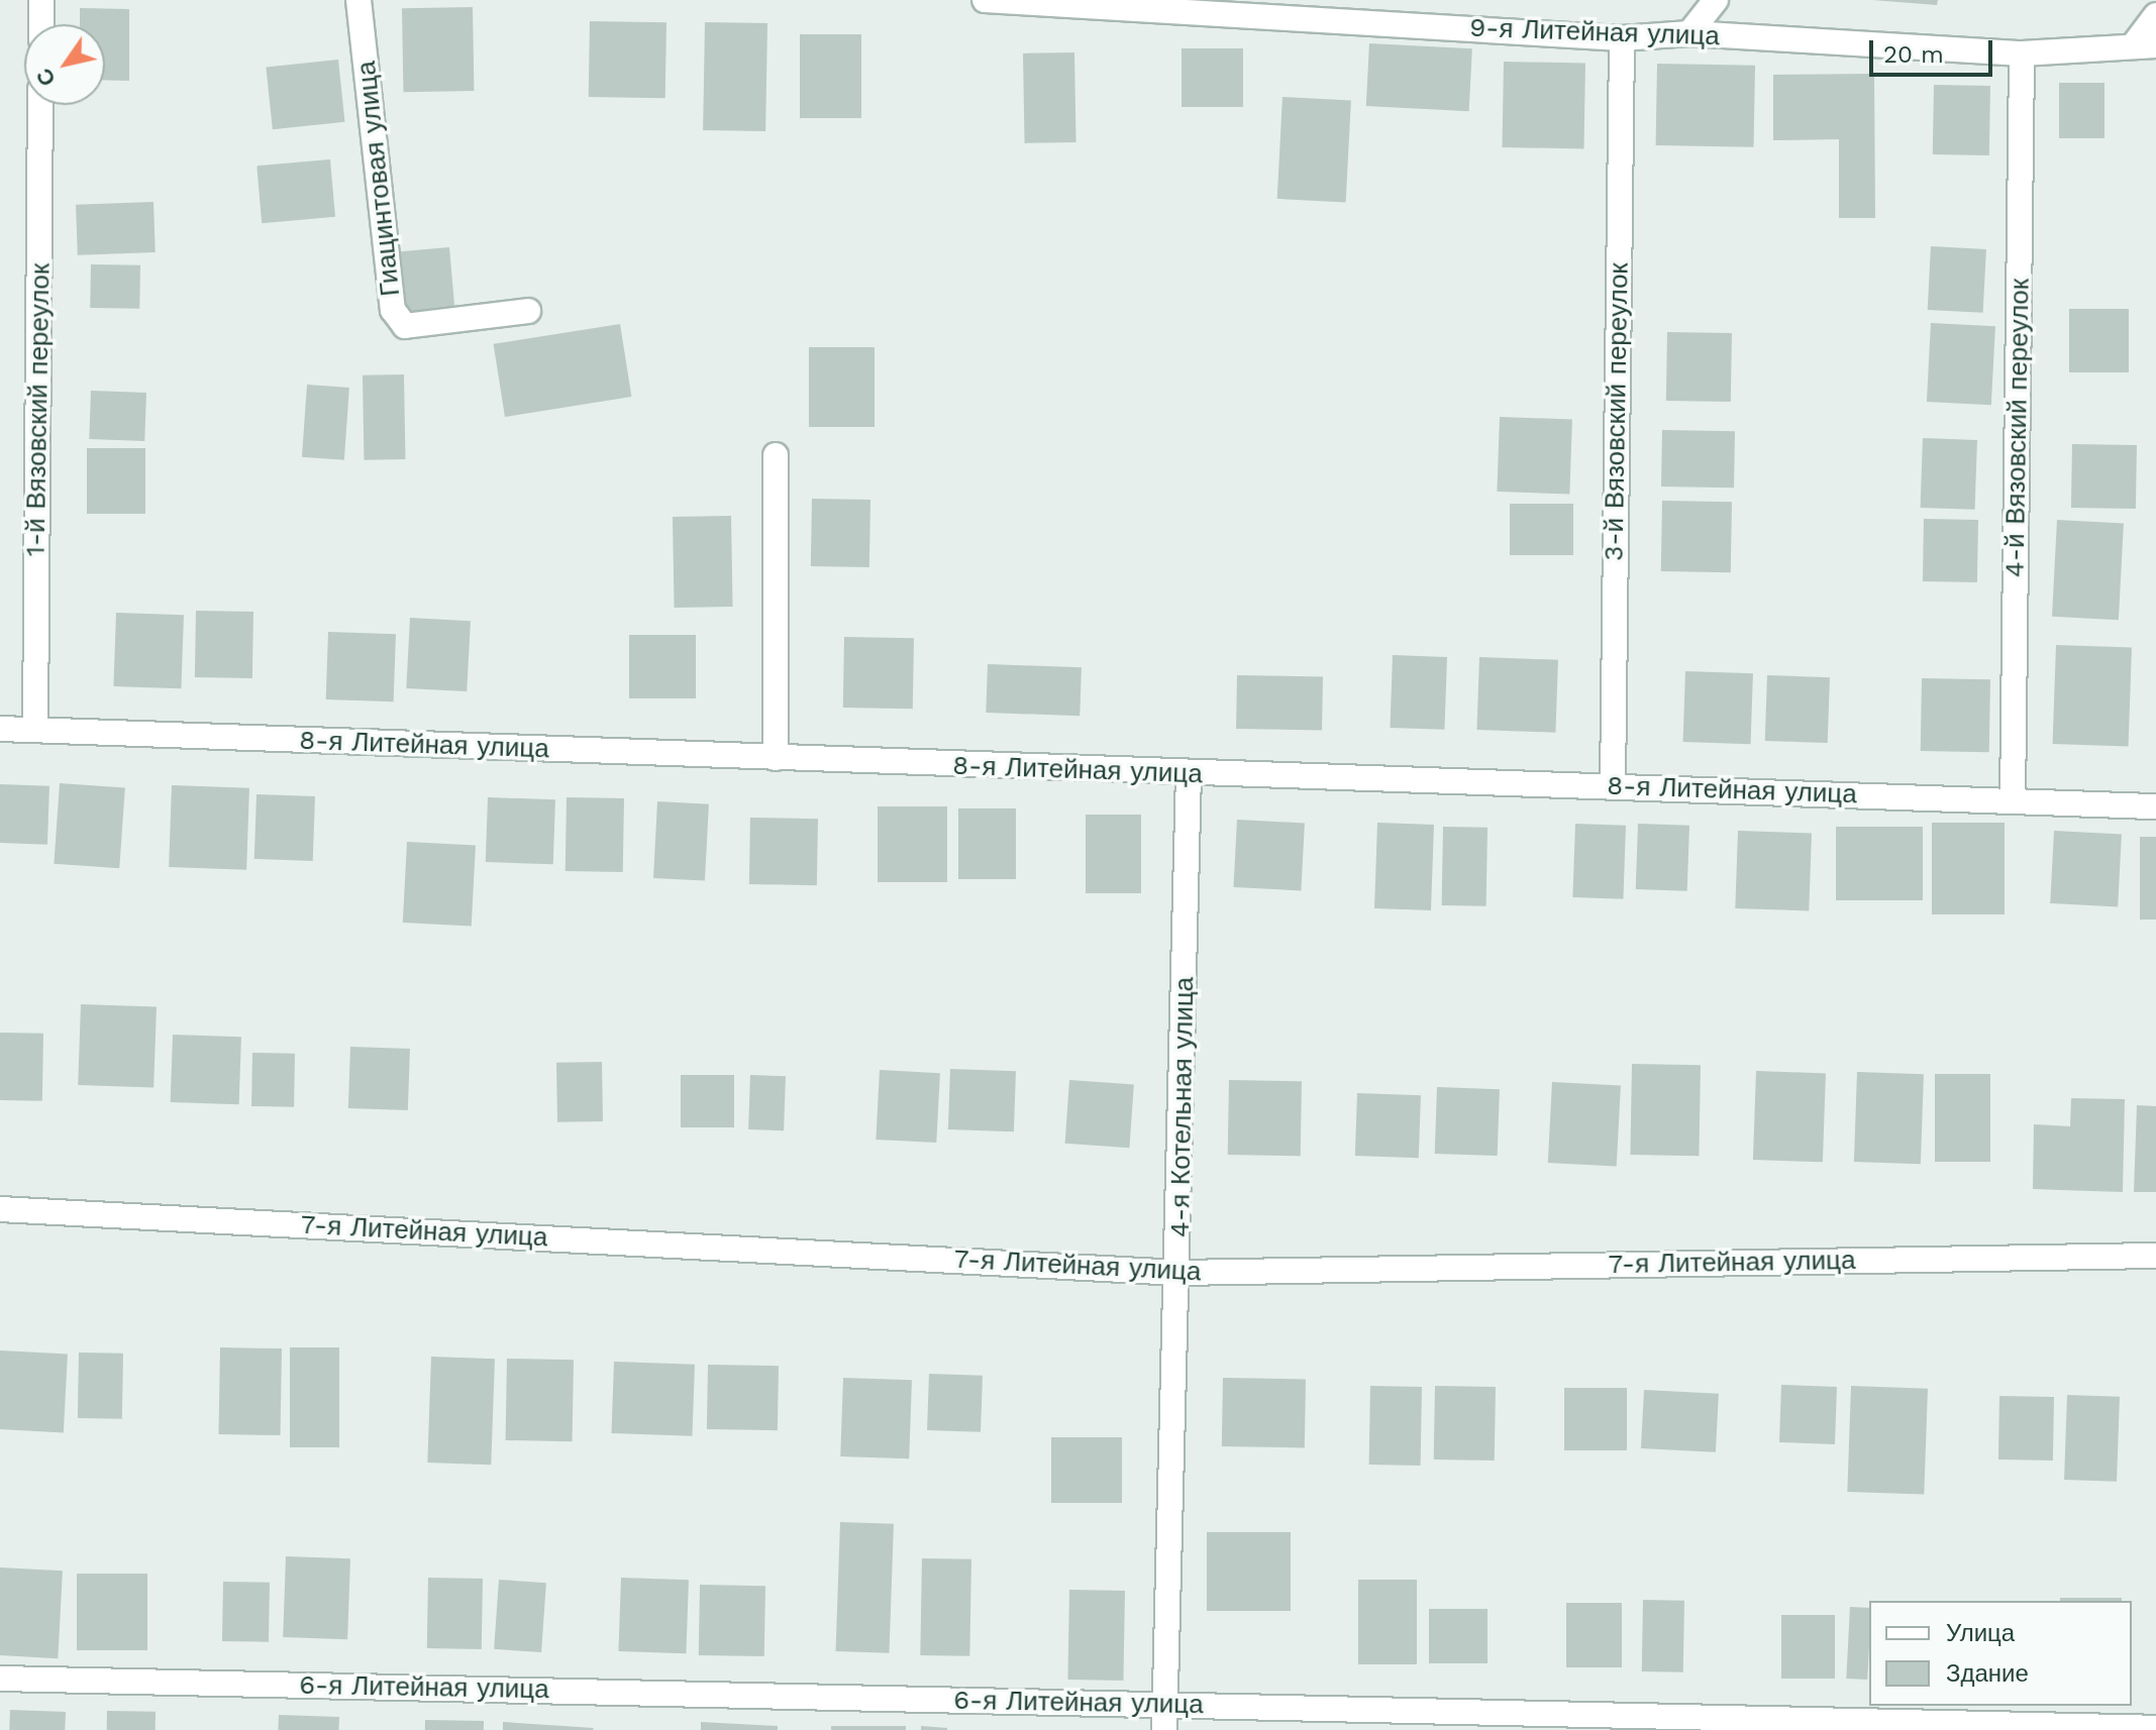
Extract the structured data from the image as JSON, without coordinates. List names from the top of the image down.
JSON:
{
  "streets": {
    "street": [
      "9-я Литейная улица",
      "Гиацинтовая улица",
      "1-й Вязовский переулок",
      "3-й Вязовский переулок",
      "4-й Вязовский переулок",
      "8-я Литейная улица",
      "4-я Котельная улица",
      "7-я Литейная улица",
      "6-я Литейная улица"
    ]
  },
  "crossings": [
    ["9-я Литейная улица", "3-й Вязовский переулок"],
    ["9-я Литейная улица", "4-й Вязовский переулок"],
    ["1-й Вязовский переулок", "8-я Литейная улица"],
    ["3-й Вязовский переулок", "8-я Литейная улица"],
    ["4-й Вязовский переулок", "8-я Литейная улица"],
    ["8-я Литейная улица", "4-я Котельная улица"],
    ["4-я Котельная улица", "7-я Литейная улица"],
    ["4-я Котельная улица", "6-я Литейная улица"]
  ],
  "legend": ["Улица", "Здание"],
  "scale_bar": "20 m",
  "north": "bottom left"
}
